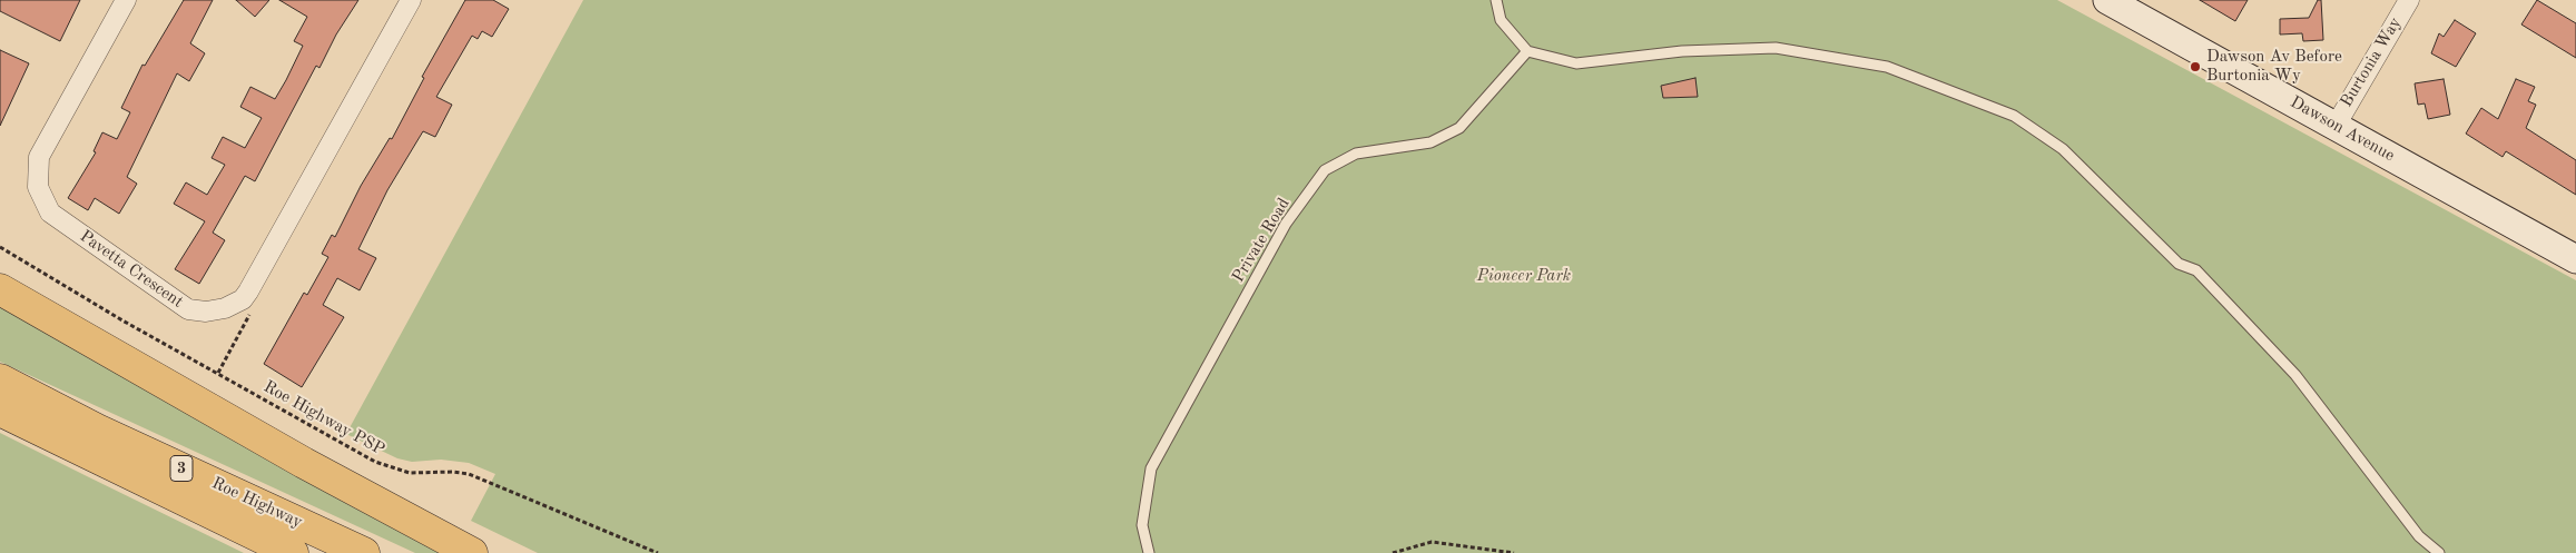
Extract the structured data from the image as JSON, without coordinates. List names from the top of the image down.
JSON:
{
  "streets": {
    "highway": ["3", "Roe Highway"],
    "main road": ["Dawson Avenue"],
    "street": ["Burtonia Way", "Pavetta Crescent"],
    "lane": ["Private Road"],
    "path": ["Roe Highway PSP"]
  },
  "crossings": [
    ["Burtonia Way", "Dawson Avenue"]
  ],
  "parks": ["Pioneer Park"],
  "places": ["Dawson Av Before Burtonia Wy"]
}
